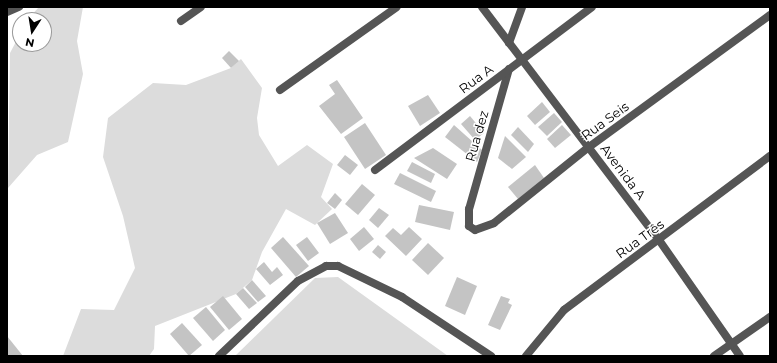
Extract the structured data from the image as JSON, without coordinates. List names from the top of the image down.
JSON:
{
  "streets": {
    "street": [
      "Rua A",
      "Rua Seis",
      "Rua dez",
      "Avenida A",
      "Rua Três"
    ]
  },
  "crossings": [
    ["Rua A", "Rua dez"],
    ["Rua A", "Avenida A"],
    ["Rua Seis", "Rua dez"],
    ["Rua Seis", "Avenida A"],
    ["Avenida A", "Rua Três"]
  ],
  "north": "bottom"
}
